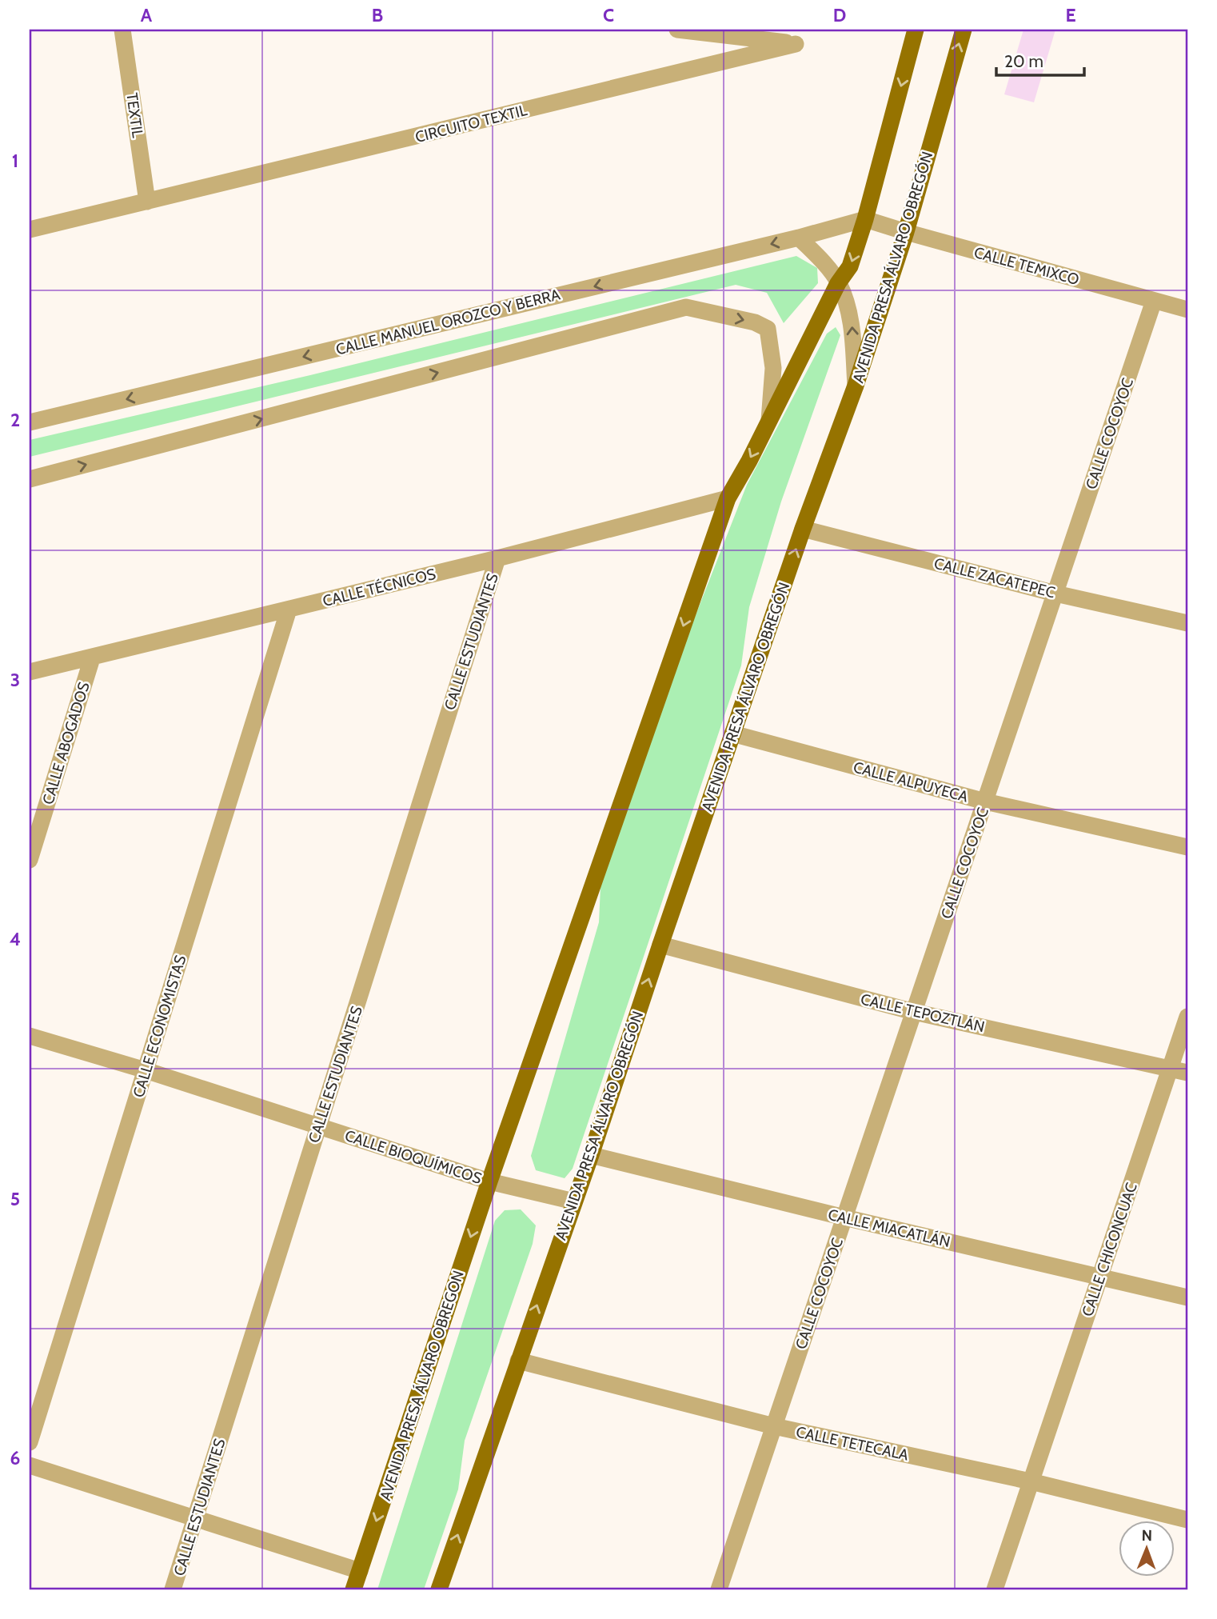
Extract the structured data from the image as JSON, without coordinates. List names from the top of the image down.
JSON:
{
  "streets": {
    "main road": ["AVENIDA PRESA ÁLVARO OBREGÓN", "AVENIDA PRESA ÁLVARO OBREGON"],
    "street": [
      "TEXTIL",
      "CIRCUITO TEXTIL",
      "CALLE TEMIXCO",
      "CALLE MANUEL OROZCO Y BERRA",
      "CALLE COCOYOC",
      "CALLE ZACATEPEC",
      "CALLE TÉCNICOS",
      "CALLE ESTUDIANTES",
      "CALLE ABOGADOS",
      "CALLE ALPUYECA",
      "CALLE TEPOZTLÁN",
      "CALLE ECONOMISTAS",
      "CALLE BIOQUÍMICOS",
      "CALLE MIACATLÁN",
      "CALLE CHICONCUAC",
      "CALLE TETECALA"
    ]
  },
  "crossings": [
    ["TEXTIL", "CIRCUITO TEXTIL"],
    ["CALLE TEMIXCO", "AVENIDA PRESA ÁLVARO OBREGÓN"],
    ["CALLE TEMIXCO", "CALLE MANUEL OROZCO Y BERRA"],
    ["CALLE TEMIXCO", "CALLE COCOYOC"],
    ["AVENIDA PRESA ÁLVARO OBREGÓN", "CALLE ZACATEPEC"],
    ["AVENIDA PRESA ÁLVARO OBREGÓN", "CALLE ALPUYECA"],
    ["AVENIDA PRESA ÁLVARO OBREGÓN", "CALLE TEPOZTLÁN"],
    ["AVENIDA PRESA ÁLVARO OBREGÓN", "CALLE BIOQUÍMICOS"],
    ["AVENIDA PRESA ÁLVARO OBREGÓN", "CALLE MIACATLÁN"],
    ["AVENIDA PRESA ÁLVARO OBREGÓN", "CALLE TETECALA"],
    ["CALLE COCOYOC", "CALLE ZACATEPEC"],
    ["CALLE COCOYOC", "CALLE ALPUYECA"],
    ["CALLE COCOYOC", "CALLE TEPOZTLÁN"],
    ["CALLE COCOYOC", "CALLE MIACATLÁN"],
    ["CALLE COCOYOC", "CALLE TETECALA"],
    ["CALLE TÉCNICOS", "CALLE ESTUDIANTES"],
    ["CALLE TÉCNICOS", "CALLE ABOGADOS"],
    ["CALLE TÉCNICOS", "CALLE ECONOMISTAS"],
    ["CALLE ESTUDIANTES", "CALLE BIOQUÍMICOS"],
    ["CALLE TEPOZTLÁN", "CALLE CHICONCUAC"],
    ["CALLE ECONOMISTAS", "CALLE BIOQUÍMICOS"],
    ["CALLE BIOQUÍMICOS", "AVENIDA PRESA ÁLVARO OBREGON"],
    ["CALLE MIACATLÁN", "CALLE CHICONCUAC"],
    ["CALLE CHICONCUAC", "CALLE TETECALA"]
  ],
  "one_way": ["CALLE MANUEL OROZCO Y BERRA", "AVENIDA PRESA ÁLVARO OBREGON"],
  "scale_bar": "20 m",
  "north": "top",
  "grid": {
    "columns": [
      "A",
      "B",
      "C",
      "D",
      "E"
    ],
    "rows": [
      "1",
      "2",
      "3",
      "4",
      "5",
      "6"
    ]
  }
}
